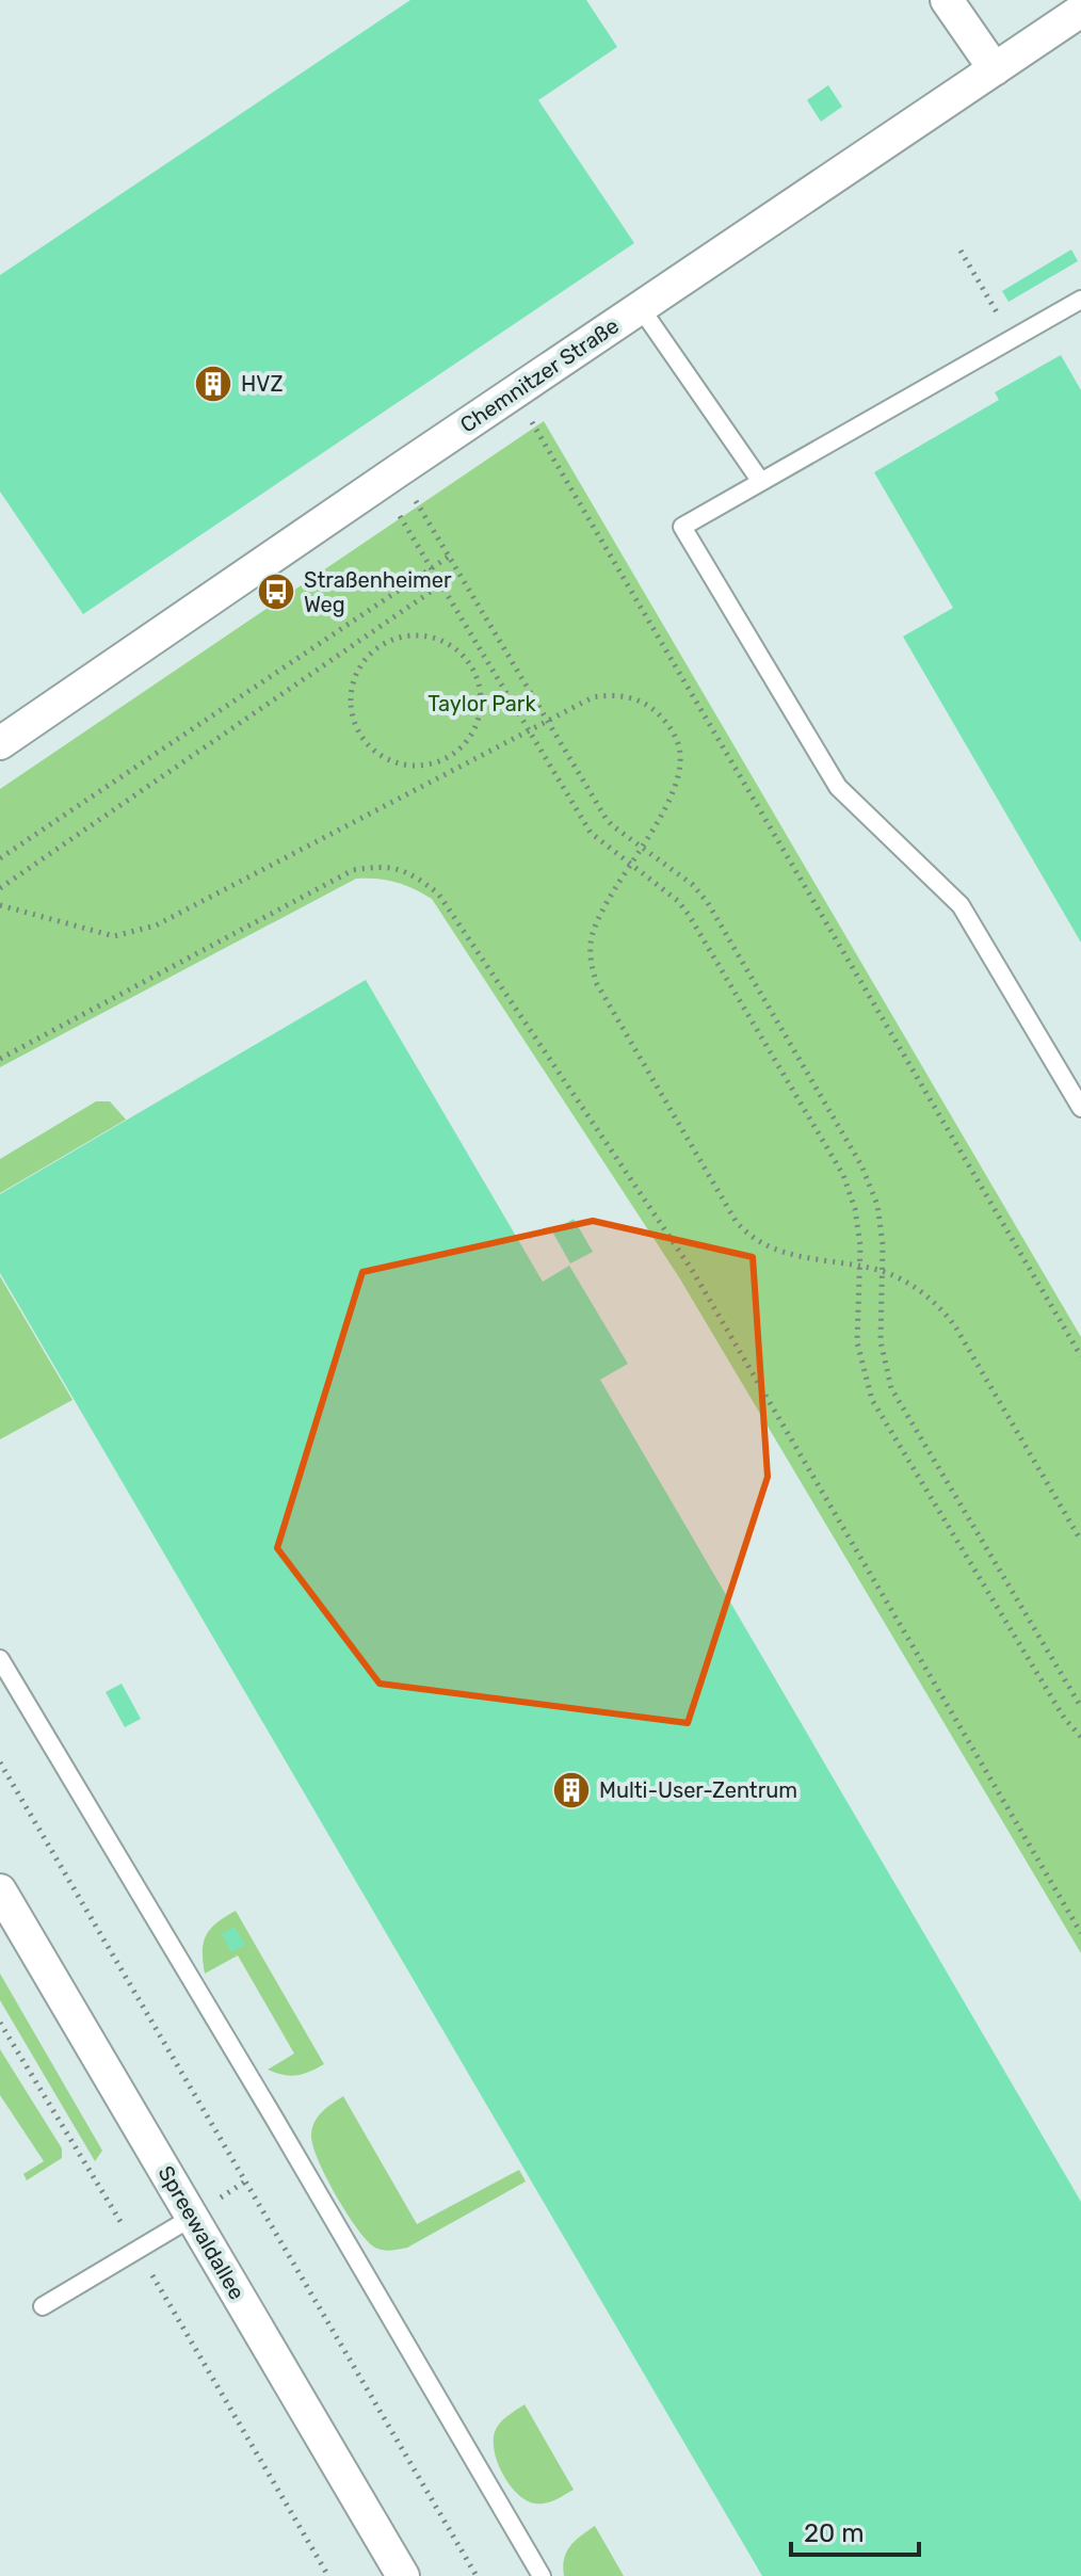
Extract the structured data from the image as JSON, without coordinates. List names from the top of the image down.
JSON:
{
  "streets": {
    "street": ["Chemnitzer Straße", "Spreewaldallee"]
  },
  "parks": ["Taylor Park"],
  "places": {
    "building": ["HVZ", "Multi-User-Zentrum"],
    "bus stop": ["Straßenheimer Weg"]
  },
  "scale_bar": "20 m"
}
